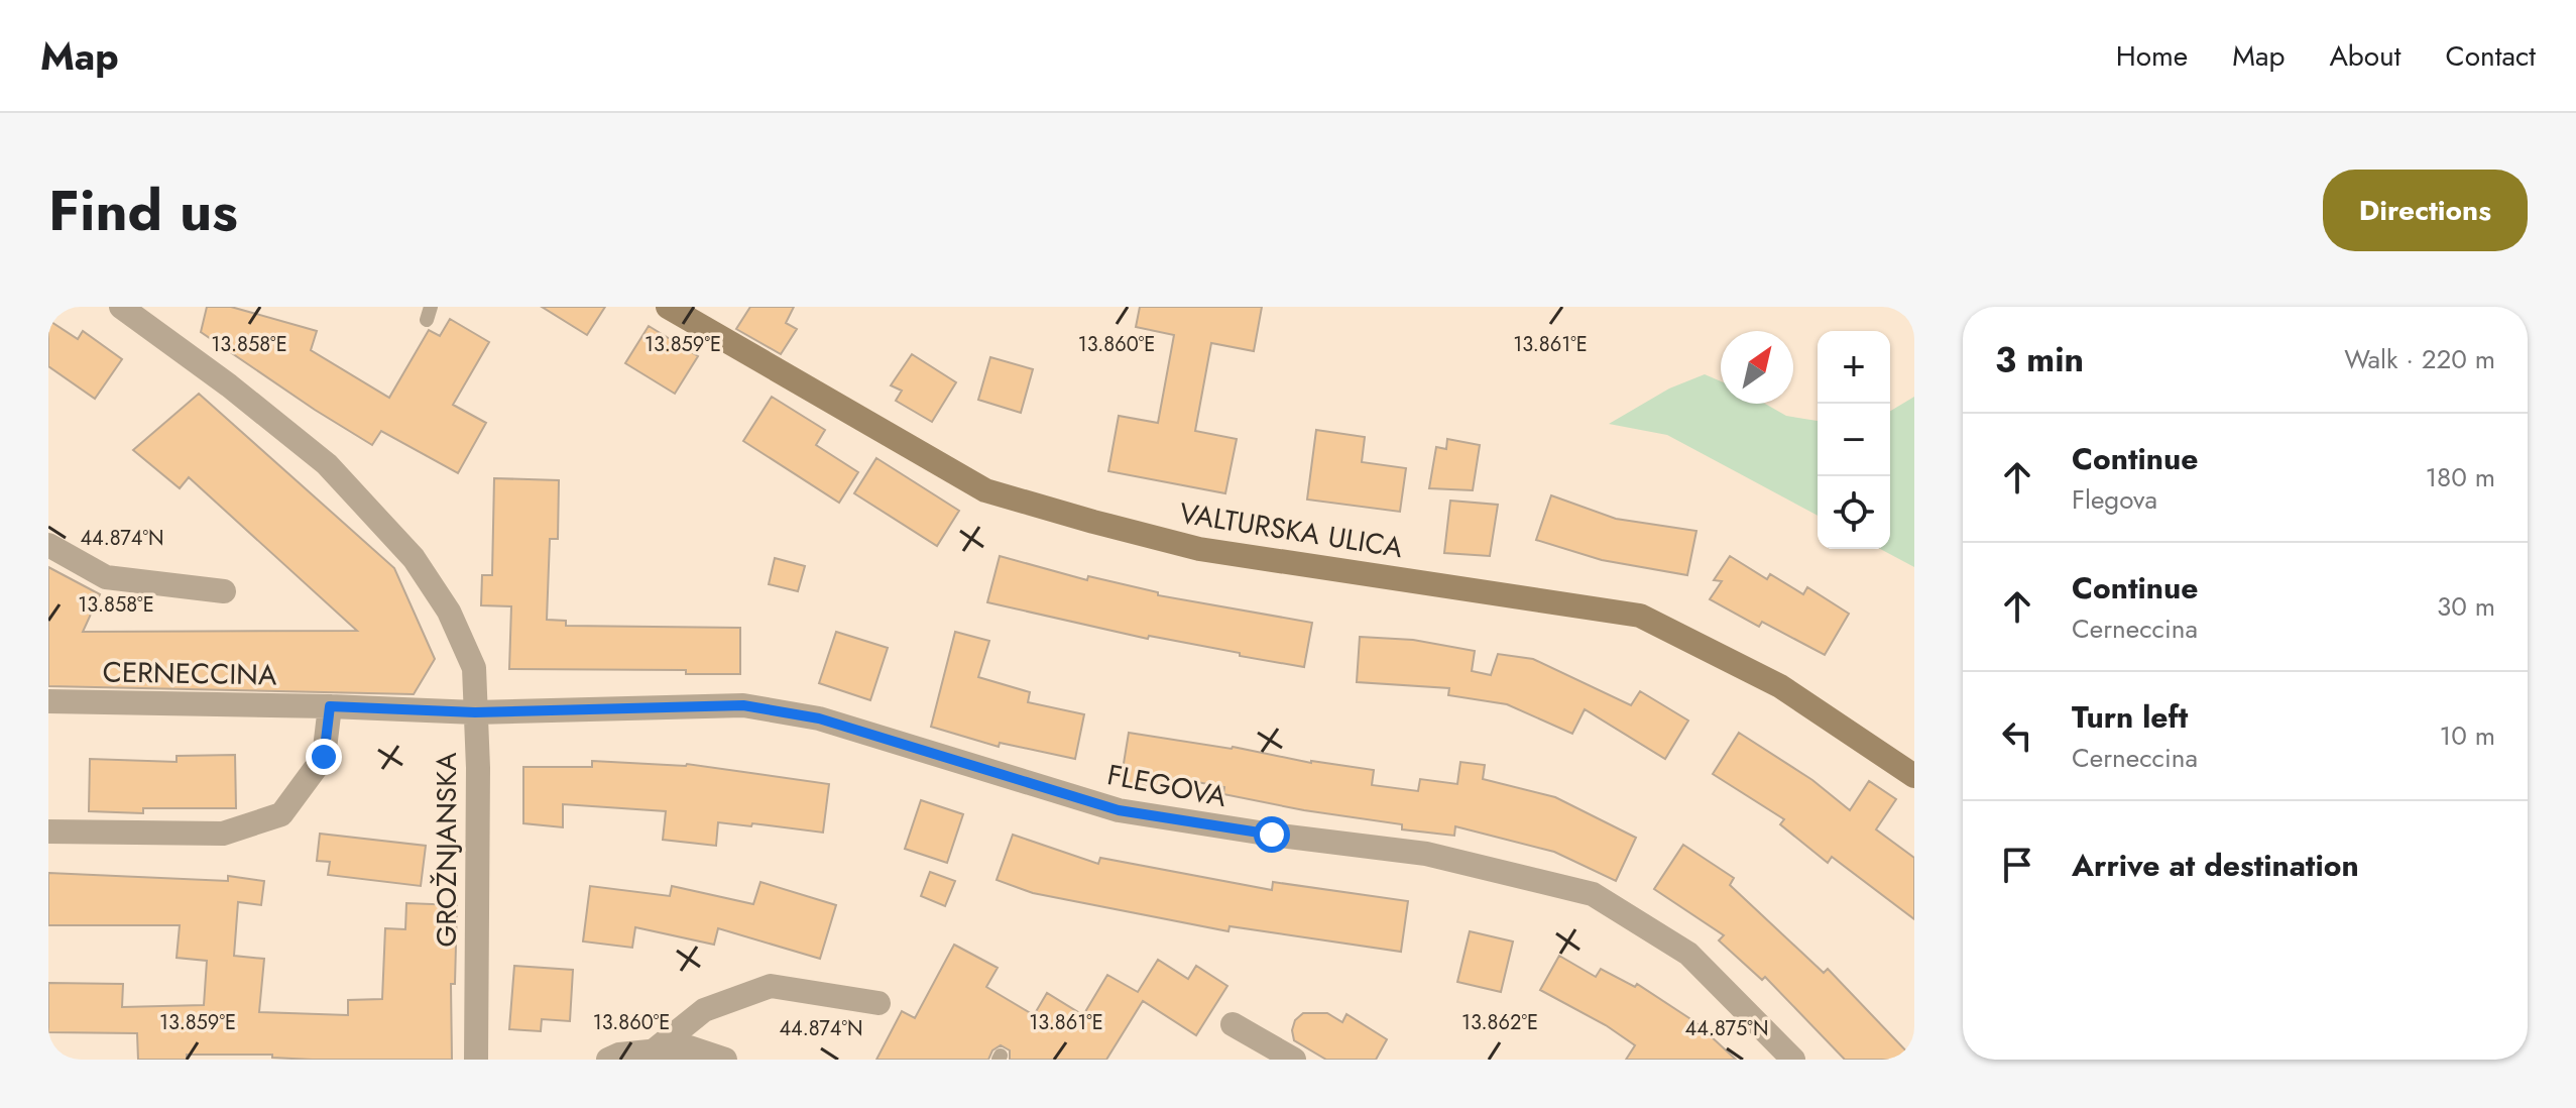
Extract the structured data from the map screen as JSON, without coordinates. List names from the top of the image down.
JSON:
{
  "streets": {
    "street": [
      "VALTURSKA ULICA",
      "CERNECCINA",
      "FLEGOVA",
      "GROŽNJANSKA"
    ]
  },
  "crossings": [
    ["CERNECCINA", "FLEGOVA"],
    ["CERNECCINA", "GROŽNJANSKA"],
    ["FLEGOVA", "GROŽNJANSKA"]
  ],
  "north": "top right",
  "page": {
    "header": "Map",
    "nav": [
      "Home",
      "Map",
      "About",
      "Contact"
    ],
    "title": "Find us",
    "buttons": "Directions",
    "heading": ["3 min", "Walk · 220 m"],
    "map_buttons": ["+", "−"],
    "list": [
      ["Continue", "Flegova", "180 m"],
      ["Continue", "Cerneccina", "30 m"],
      ["Turn left", "Cerneccina", "10 m"],
      "Arrive at destination"
    ]
  },
  "coordinates": [
    "13.858°E",
    "13.859°E",
    "13.861°E",
    "13.860°E",
    "44.874°N",
    "13.862°E",
    "44.875°N"
  ]
}
